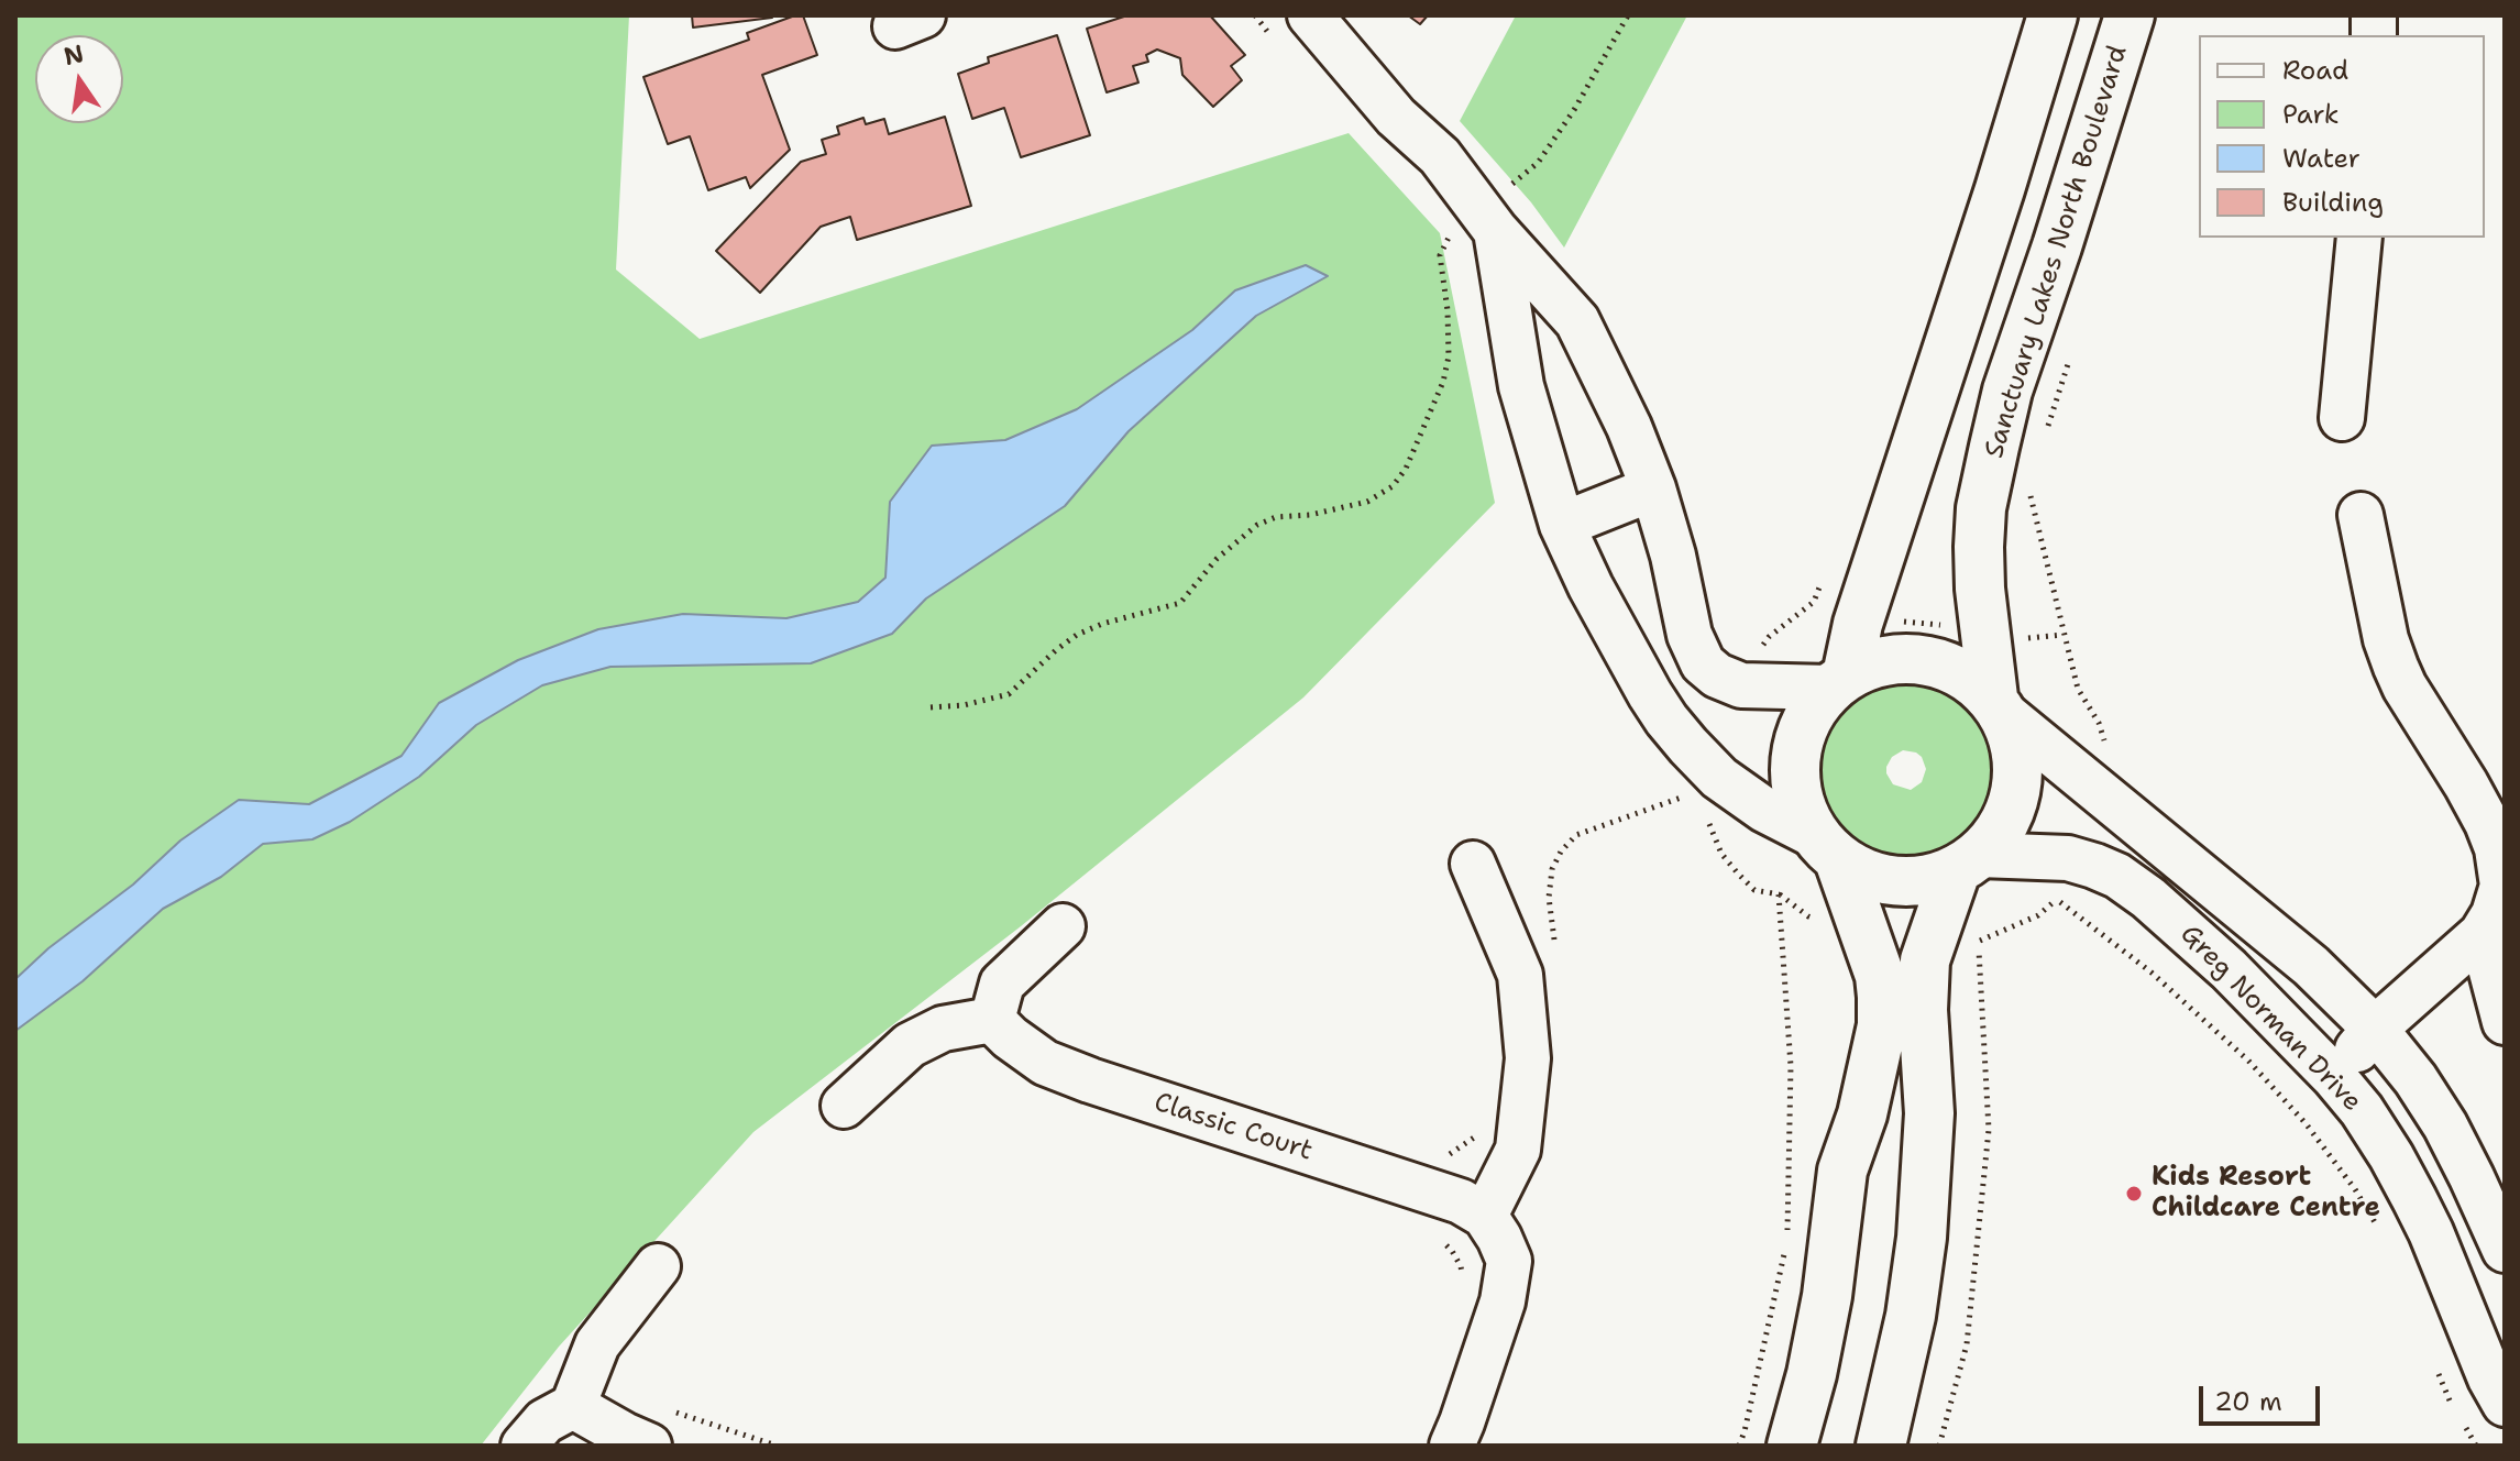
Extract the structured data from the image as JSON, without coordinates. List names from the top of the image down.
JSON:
{
  "streets": {
    "street": ["Sanctuary Lakes North Boulevard", "Greg Norman Drive", "Classic Court"]
  },
  "crossings": [
    ["Sanctuary Lakes North Boulevard", "Greg Norman Drive"]
  ],
  "places": ["Kids Resort Childcare Centre"],
  "legend": [
    "Road",
    "Park",
    "Water",
    "Building"
  ],
  "scale_bar": "20 m",
  "north": "top"
}
